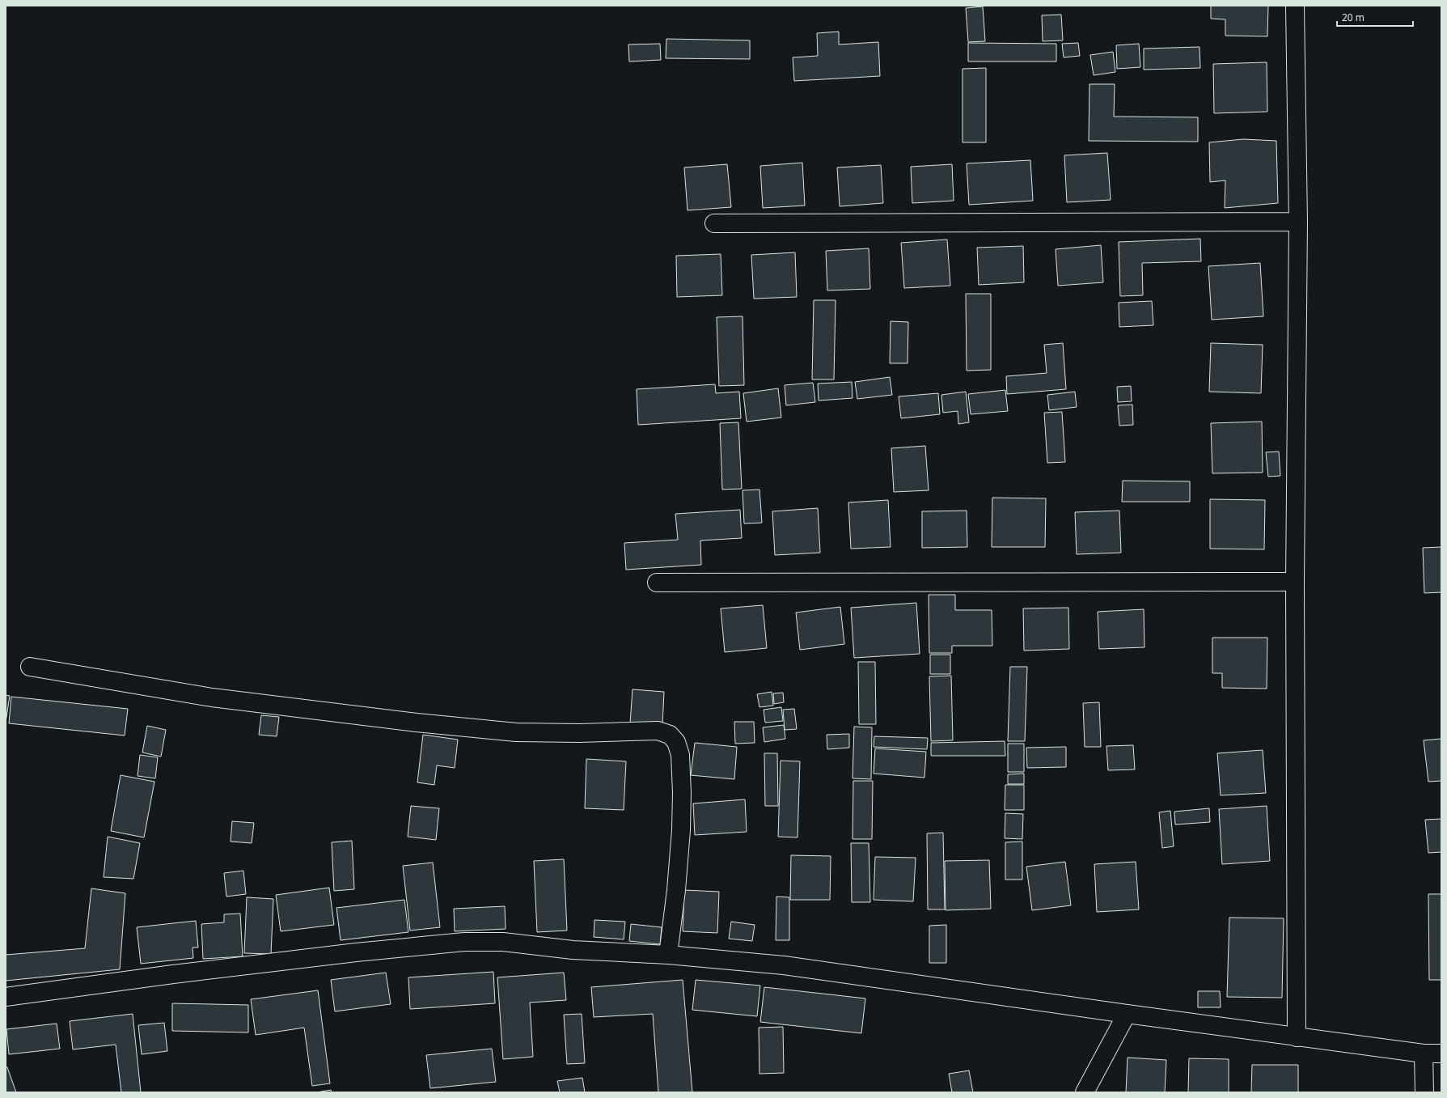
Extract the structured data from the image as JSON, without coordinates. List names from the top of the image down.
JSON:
{
  "scale_bar": "20 m"
}
